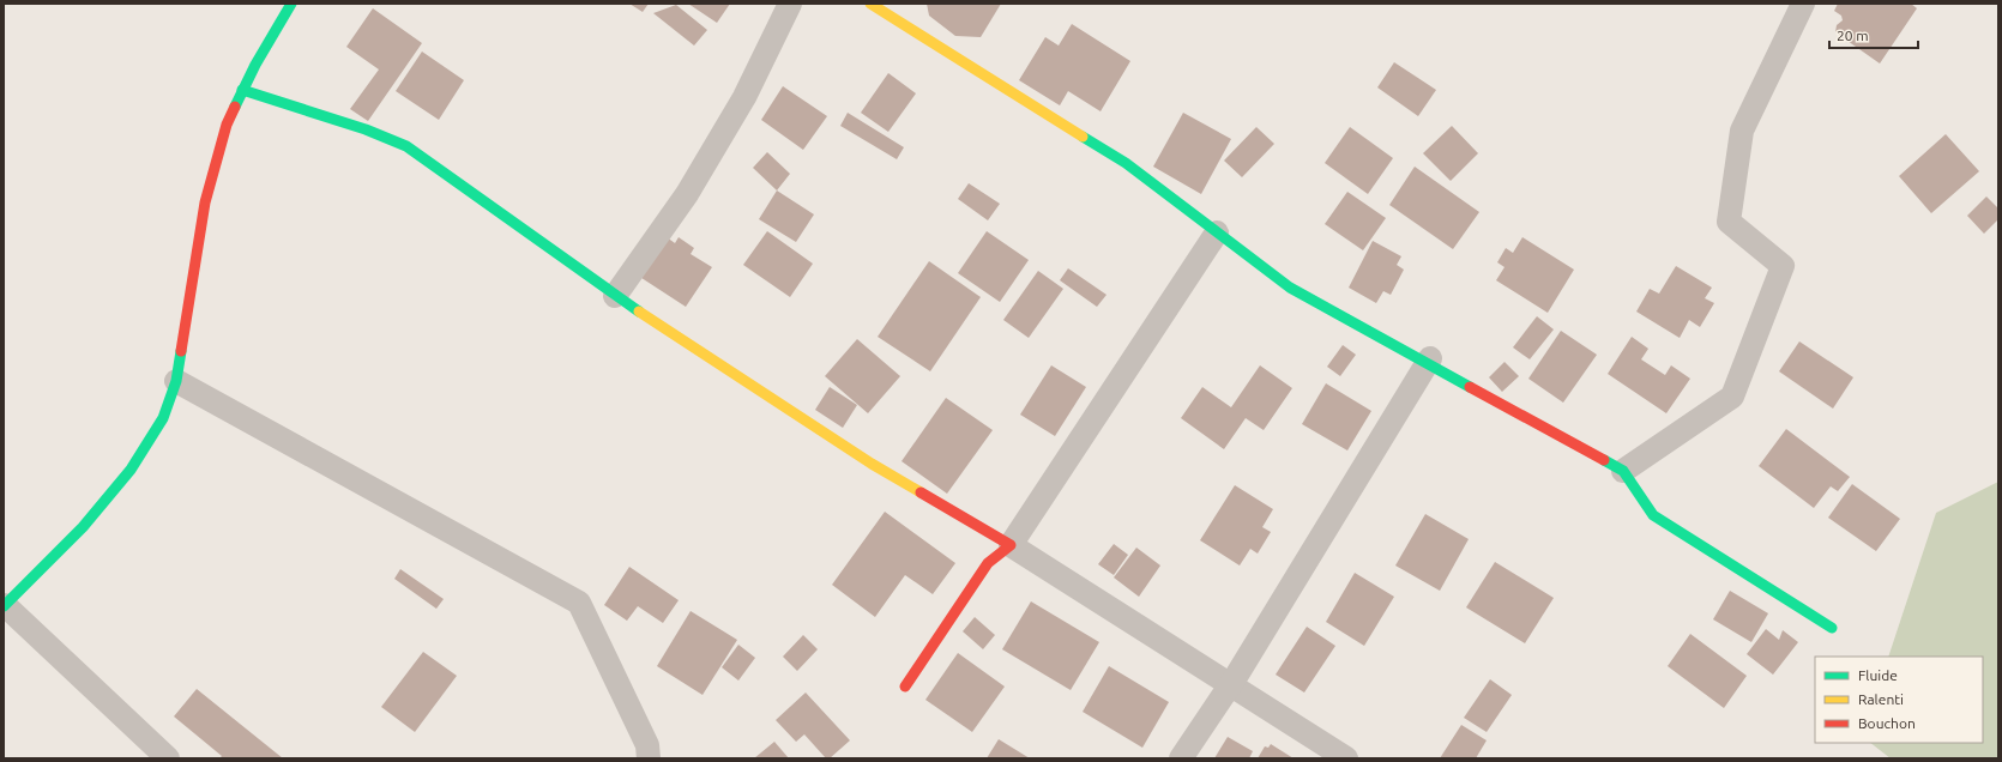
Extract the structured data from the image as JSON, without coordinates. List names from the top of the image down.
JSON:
{
  "legend": ["Fluide", "Ralenti", "Bouchon"],
  "scale_bar": "20 m"
}
